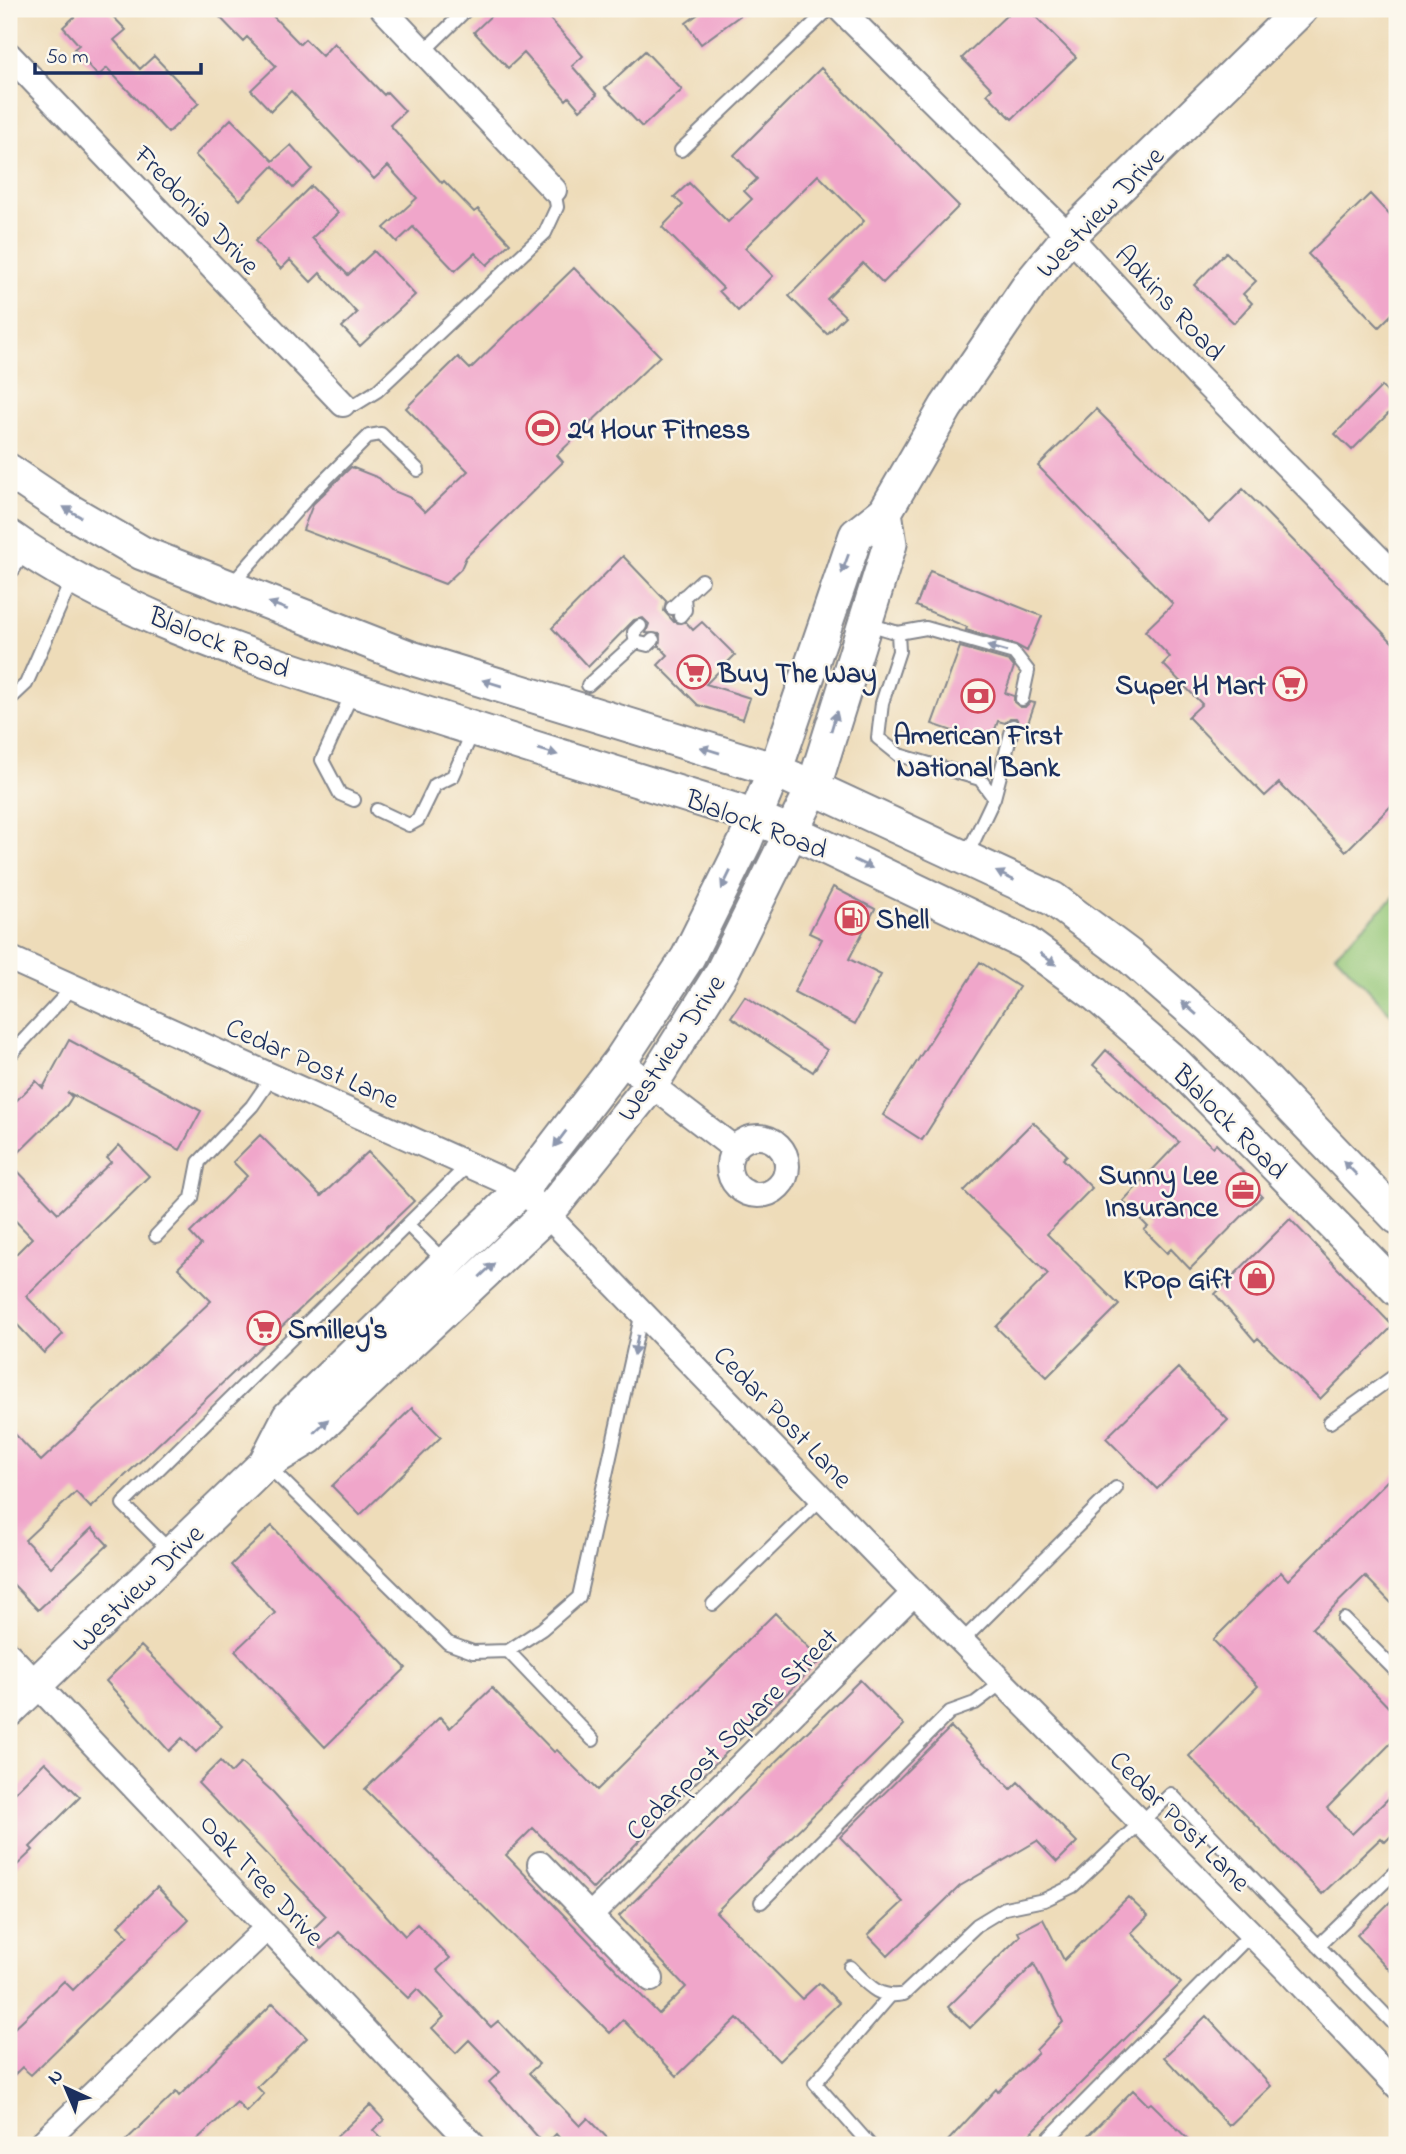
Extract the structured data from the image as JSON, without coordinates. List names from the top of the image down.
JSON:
{
  "streets": {
    "main road": ["Westview Drive", "Blalock Road"],
    "street": [
      "Fredonia Drive",
      "Adkins Road",
      "Cedar Post Lane",
      "Cedarpost Square Street",
      "Oak Tree Drive"
    ]
  },
  "crossings": [
    ["Westview Drive", "Adkins Road"],
    ["Westview Drive", "Blalock Road"],
    ["Westview Drive", "Cedar Post Lane"],
    ["Westview Drive", "Oak Tree Drive"],
    ["Cedar Post Lane", "Cedarpost Square Street"]
  ],
  "places": {
    "sports": ["24 Hour Fitness"],
    "supermarket": ["Buy The Way", "Super H Mart", "Smilley's"],
    "bank": ["American First National Bank"],
    "fuel station": ["Shell"],
    "office": ["Sunny Lee Insurance"],
    "shop": ["KPop Gift"]
  },
  "scale_bar": "50 m",
  "north": "top left"
}
